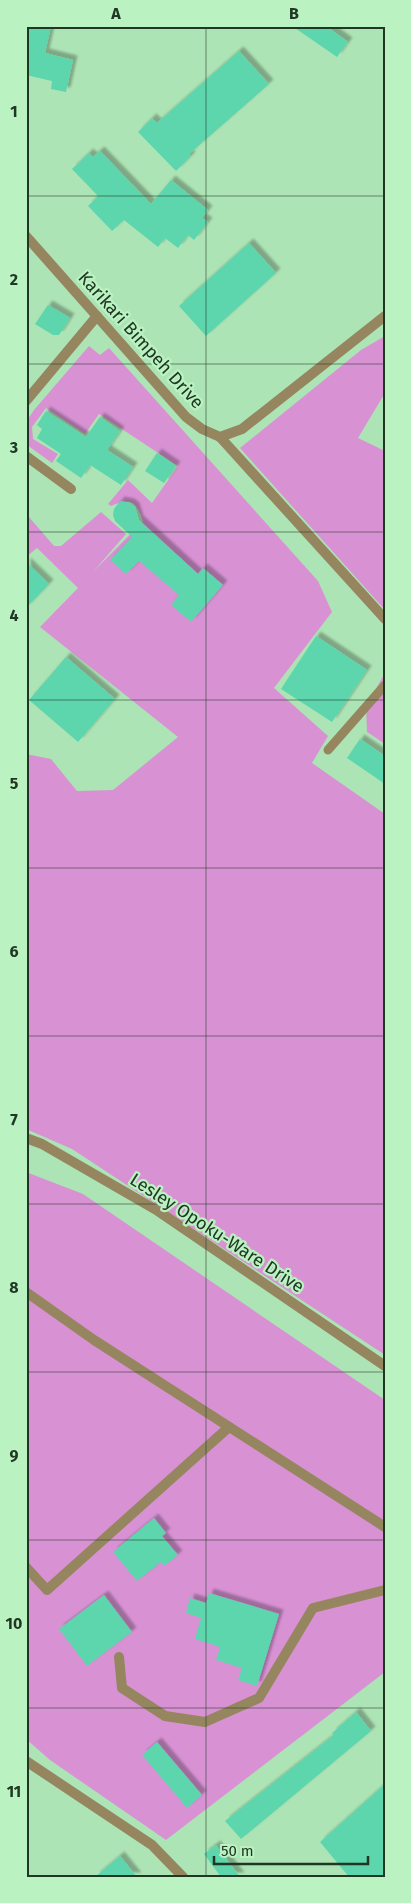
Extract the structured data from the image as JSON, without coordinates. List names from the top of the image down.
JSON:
{
  "streets": {
    "street": ["Karikari Bimpeh Drive", "Lesley Opoku-Ware Drive"]
  },
  "scale_bar": "50 m",
  "grid": {
    "columns": ["A", "B"],
    "rows": [
      "1",
      "2",
      "3",
      "4",
      "5",
      "6",
      "7",
      "8",
      "9",
      "10",
      "11"
    ]
  }
}
